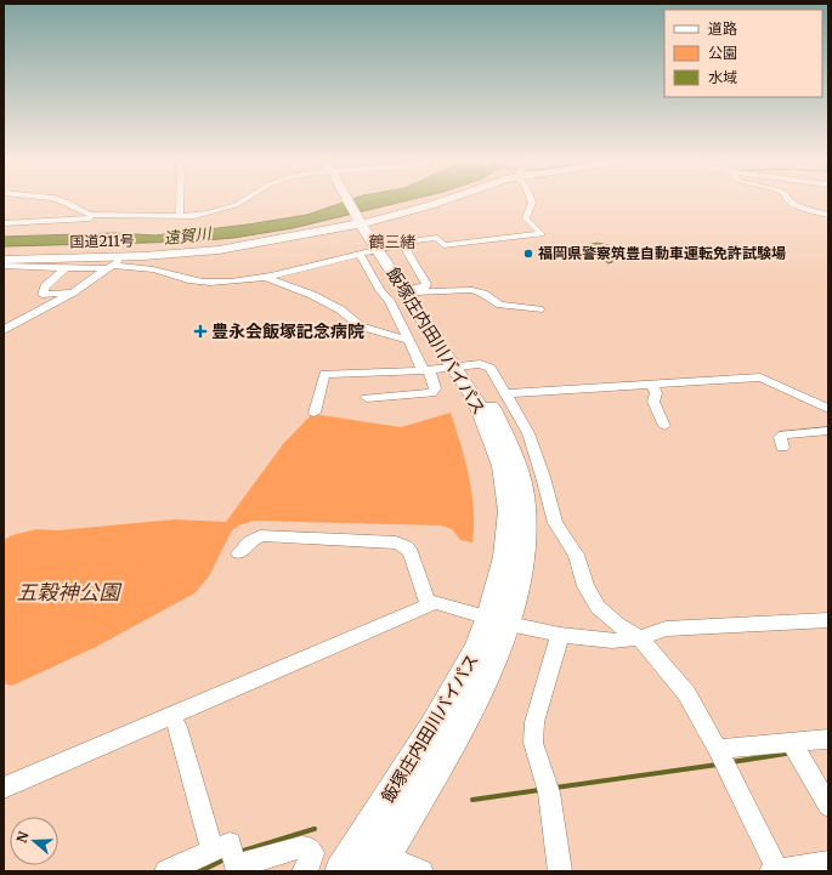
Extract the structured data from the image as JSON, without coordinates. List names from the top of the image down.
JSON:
{
  "streets": {
    "highway": ["国道211号", "飯塚庄内田川バイパス"]
  },
  "crossings": [
    ["国道211号", "飯塚庄内田川バイパス"]
  ],
  "districts": ["鶴三緒"],
  "water": ["遠賀川"],
  "parks": ["五穀神公園"],
  "places": {
    "other": ["福岡県警察筑豊自動車運転免許試験場"],
    "health": ["豊永会飯塚記念病院"]
  },
  "legend": ["道路", "公園", "水域"],
  "north": "left"
}
